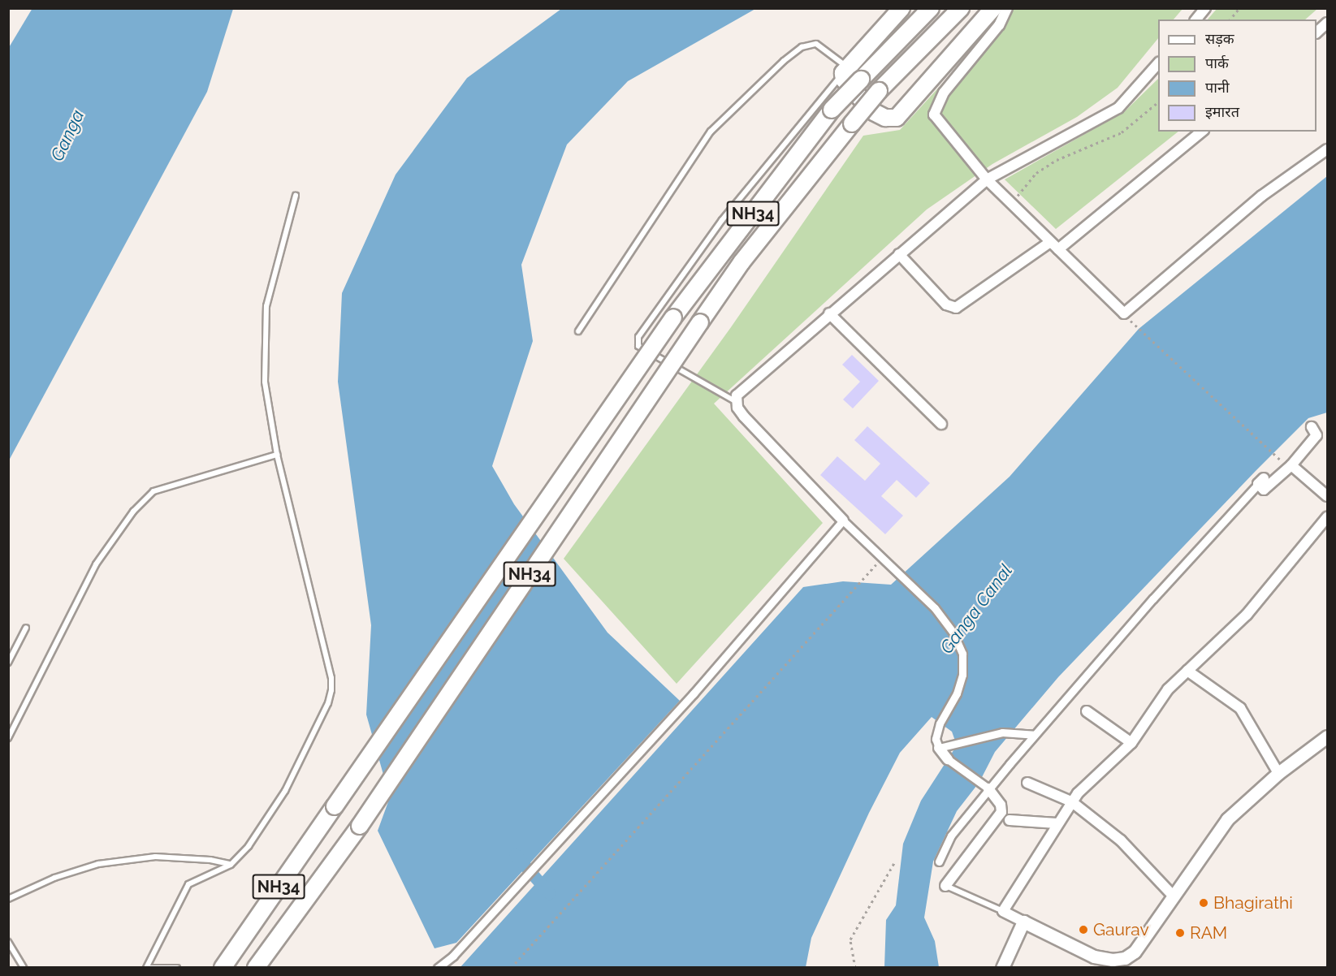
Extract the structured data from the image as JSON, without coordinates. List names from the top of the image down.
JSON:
{
  "streets": {
    "highway": ["NH34"]
  },
  "water": ["Ganga", "Ganga Canal"],
  "places": ["Bhagirathi", "Gaurav", "RAM"],
  "legend": [
    "सड़क",
    "पार्क",
    "पानी",
    "इमारत"
  ]
}
